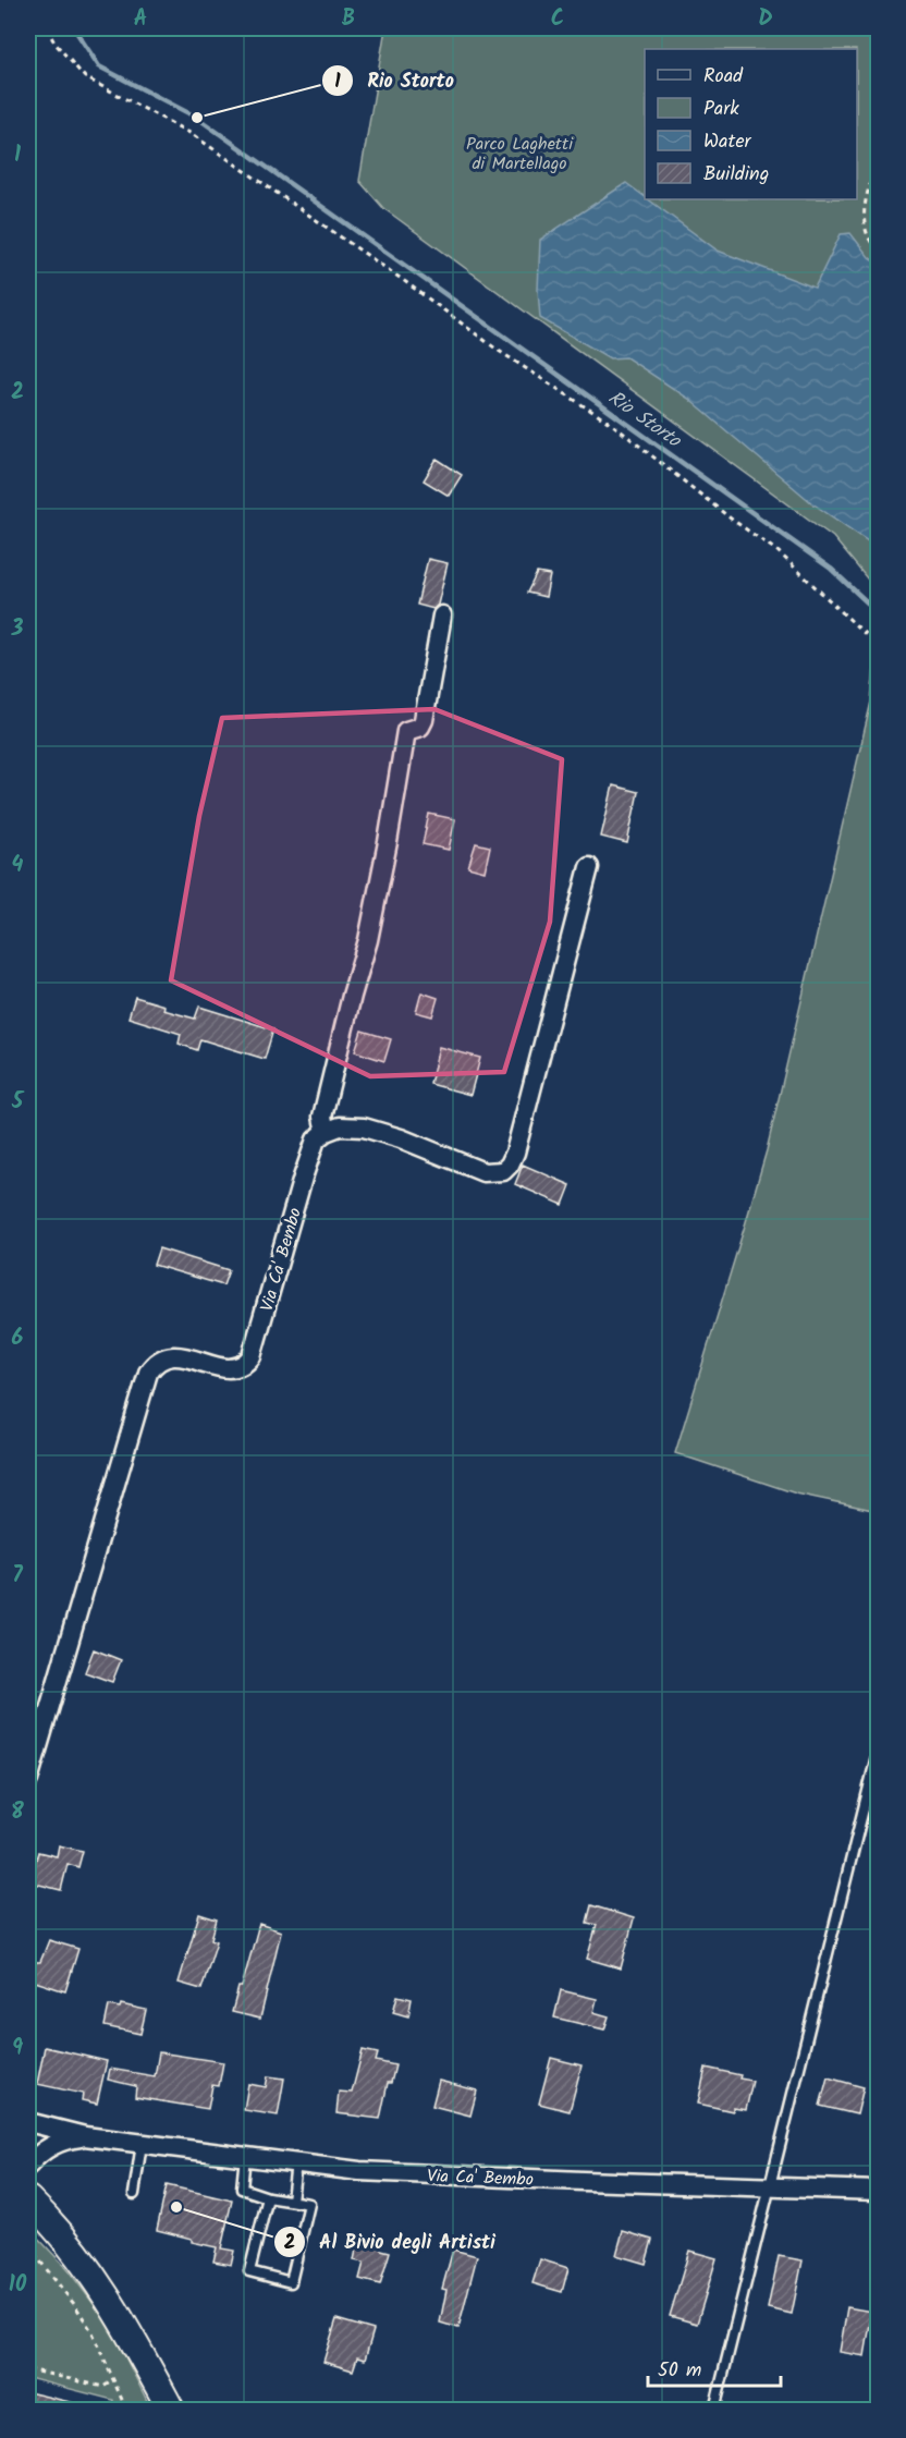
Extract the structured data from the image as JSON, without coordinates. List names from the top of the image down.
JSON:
{
  "streets": {
    "street": ["Via Ca' Bembo"]
  },
  "water": ["Rio Storto"],
  "parks": ["Parco Laghetti di Martellago"],
  "places": ["Rio Storto", "Al Bivio degli Artisti"],
  "legend": [
    "Road",
    "Park",
    "Water",
    "Building"
  ],
  "scale_bar": "50 m",
  "grid": {
    "columns": [
      "A",
      "B",
      "C",
      "D"
    ],
    "rows": [
      "1",
      "2",
      "3",
      "4",
      "5",
      "6",
      "7",
      "8",
      "9",
      "10"
    ]
  }
}
